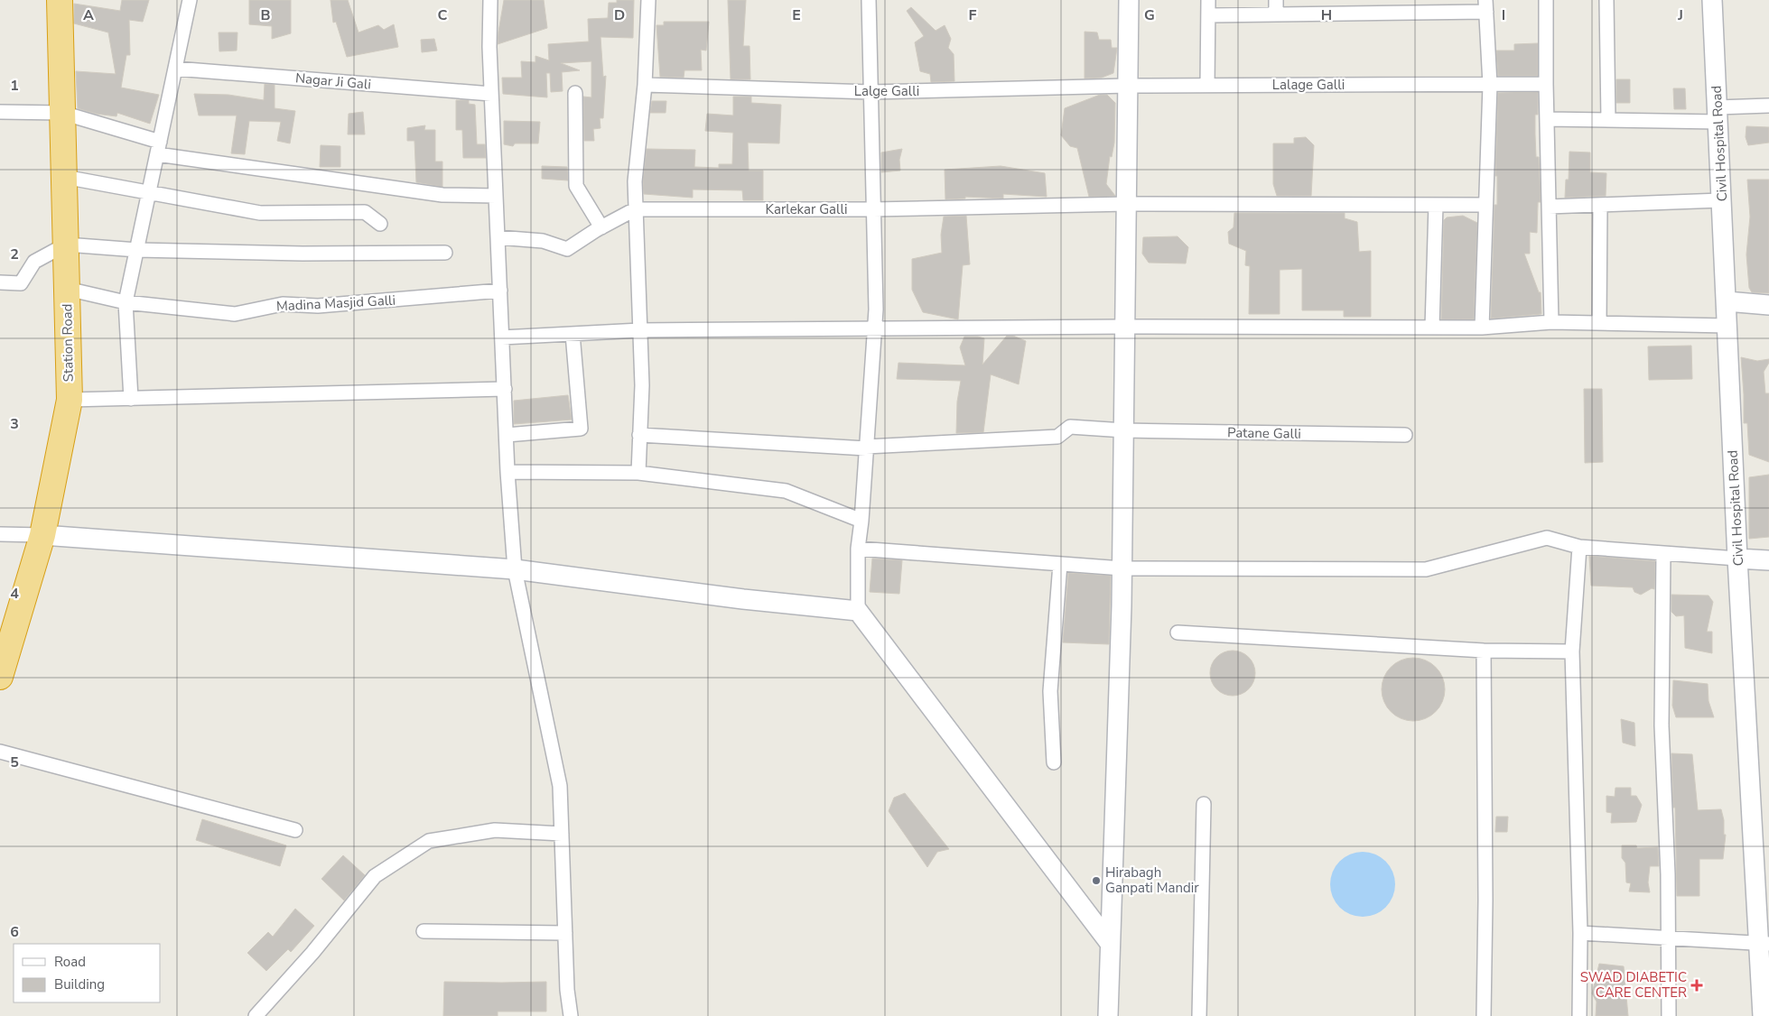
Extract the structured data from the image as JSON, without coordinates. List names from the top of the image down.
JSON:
{
  "streets": {
    "highway": ["Station Road"],
    "street": [
      "Nagar Ji Gali",
      "Lalage Galli",
      "Lalge Galli",
      "Civil Hospital Road",
      "Karlekar Galli",
      "Madina Masjid Galli",
      "Patane Galli"
    ]
  },
  "crossings": [
    ["Lalage Galli", "Lalge Galli"],
    ["Madina Masjid Galli", "Station Road"]
  ],
  "places": {
    "other": ["Hirabagh Ganpati Mandir"],
    "health": ["SWAD DIABETIC CARE CENTER"]
  },
  "legend": ["Road", "Building"],
  "grid": {
    "columns": [
      "A",
      "B",
      "C",
      "D",
      "E",
      "F",
      "G",
      "H",
      "I",
      "J"
    ],
    "rows": [
      "1",
      "2",
      "3",
      "4",
      "5",
      "6"
    ]
  }
}
